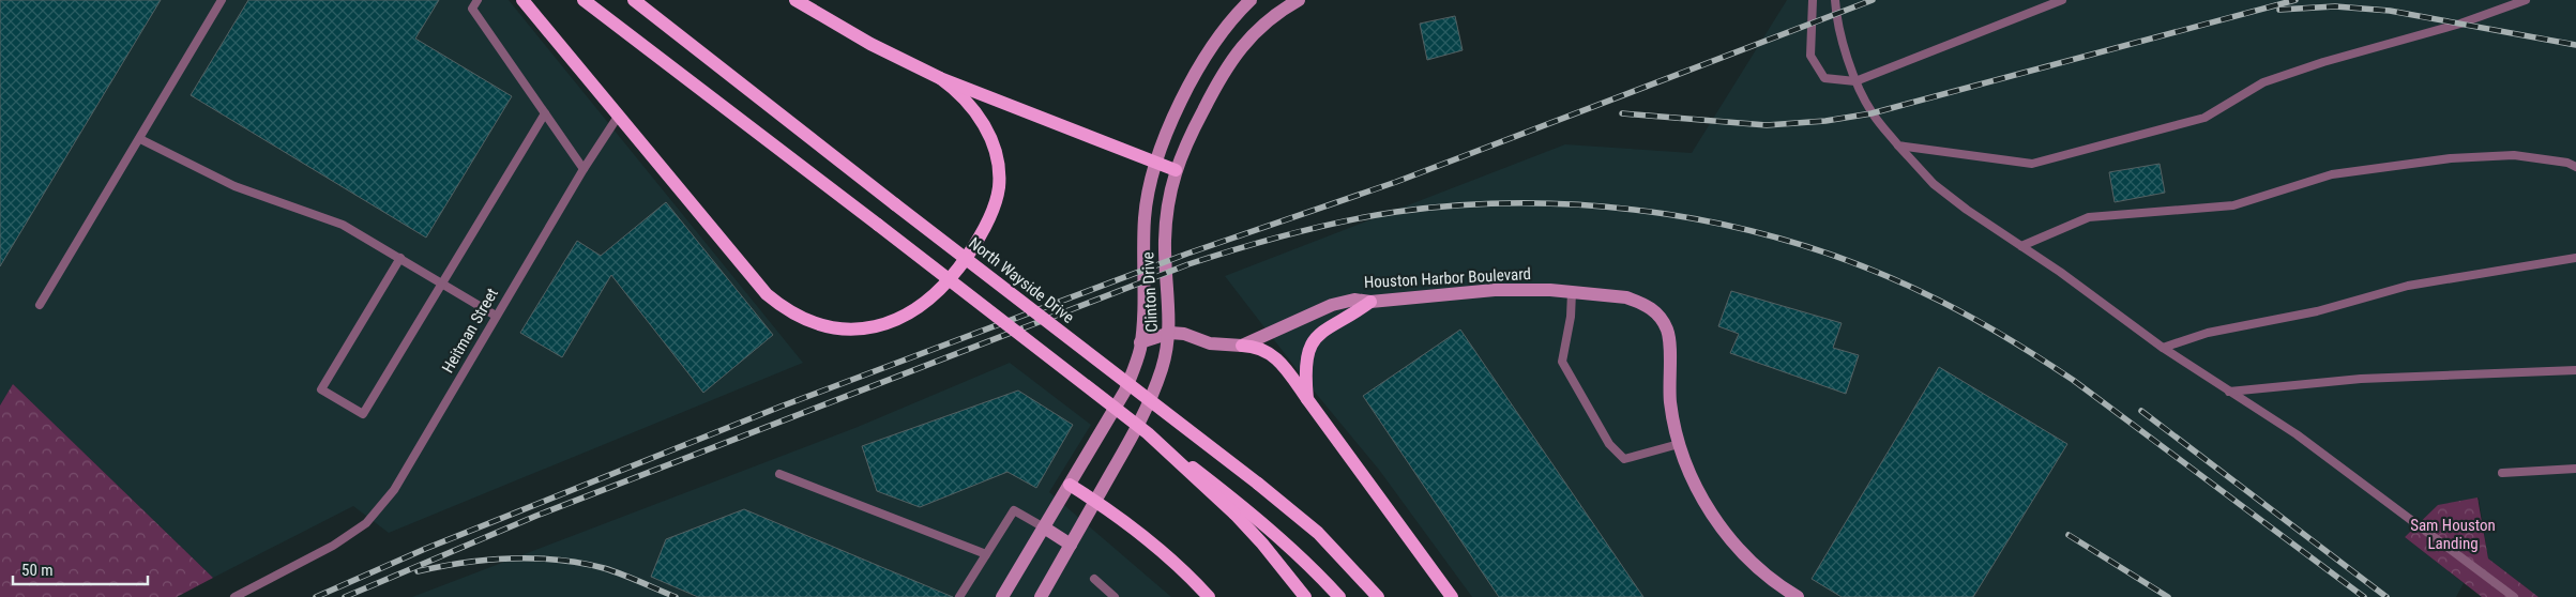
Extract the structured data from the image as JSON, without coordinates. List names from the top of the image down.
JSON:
{
  "streets": {
    "main road": ["Houston Harbor Boulevard", "North Wayside Drive", "Clinton Drive"],
    "lane": ["Heitman Street"]
  },
  "crossings": [
    ["Houston Harbor Boulevard", "Clinton Drive"]
  ],
  "parks": ["Sam Houston Landing"],
  "scale_bar": "50 m"
}
